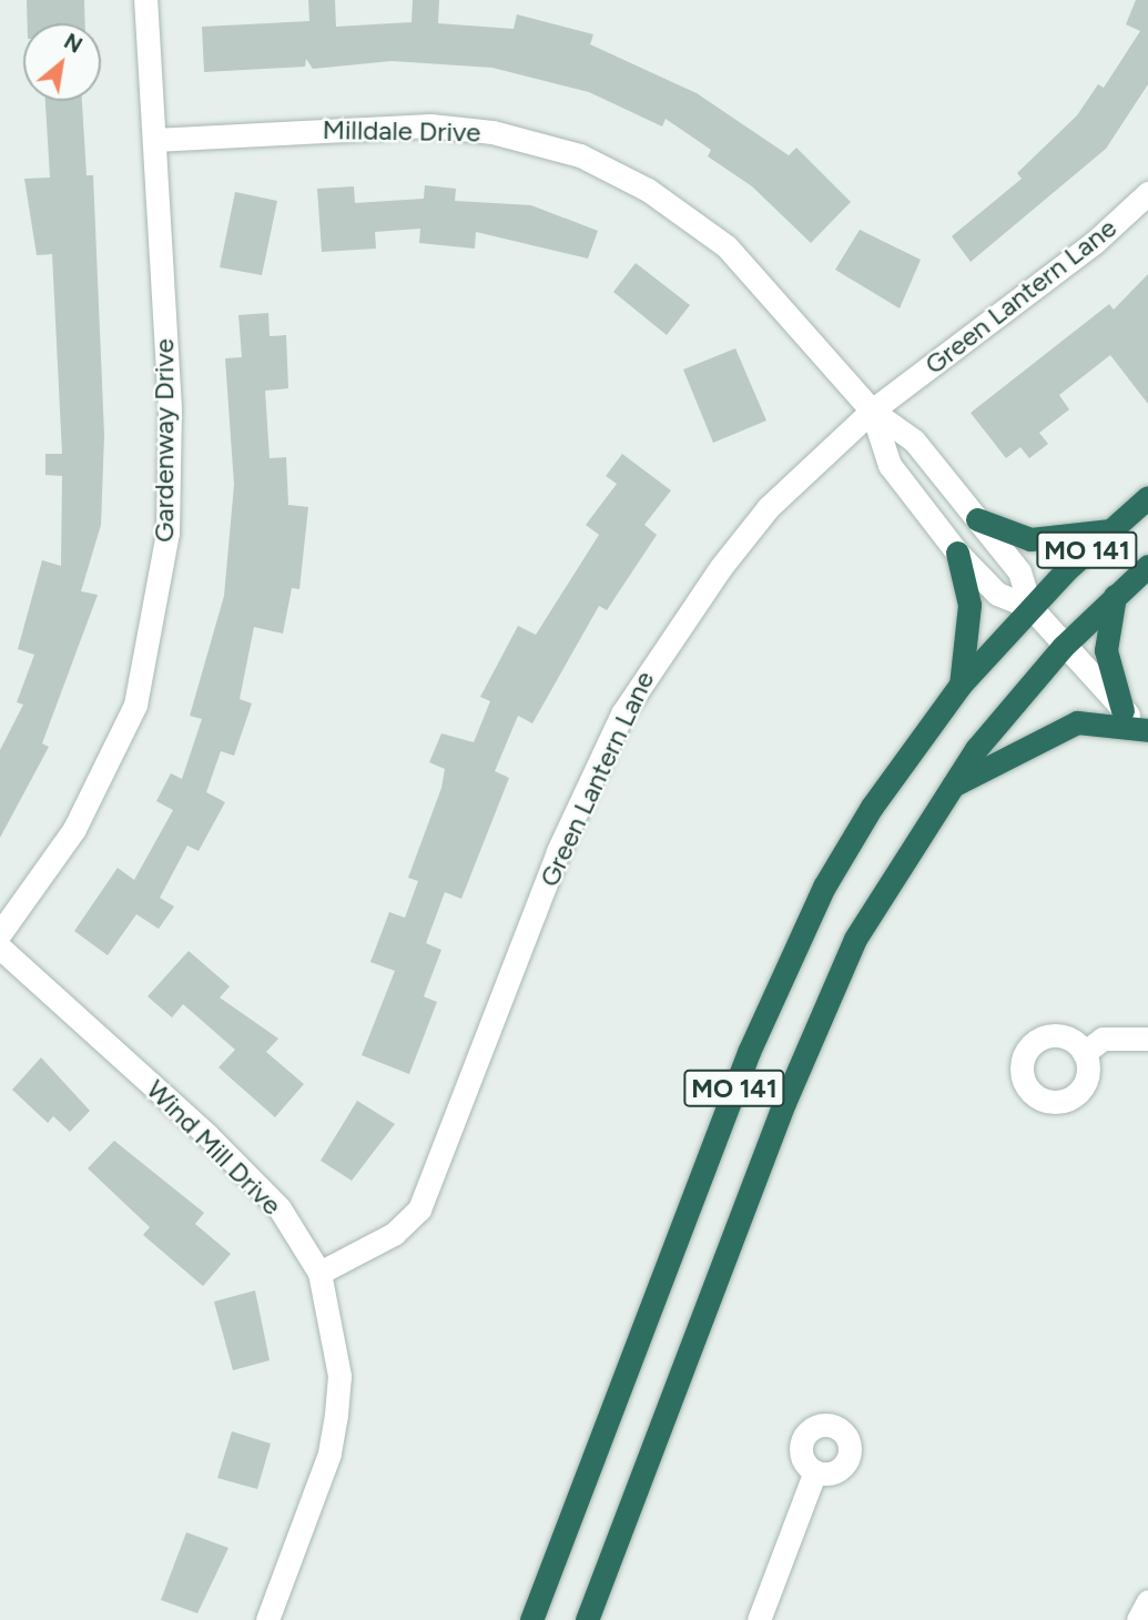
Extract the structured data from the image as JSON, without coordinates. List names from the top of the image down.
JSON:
{
  "streets": {
    "highway": ["MO 141"],
    "street": [
      "Milldale Drive",
      "Green Lantern Lane",
      "Gardenway Drive",
      "Wind Mill Drive"
    ]
  },
  "crossings": [
    ["Milldale Drive", "Green Lantern Lane"],
    ["Milldale Drive", "Gardenway Drive"],
    ["Milldale Drive", "MO 141"],
    ["Green Lantern Lane", "Wind Mill Drive"]
  ],
  "north": "top right"
}
